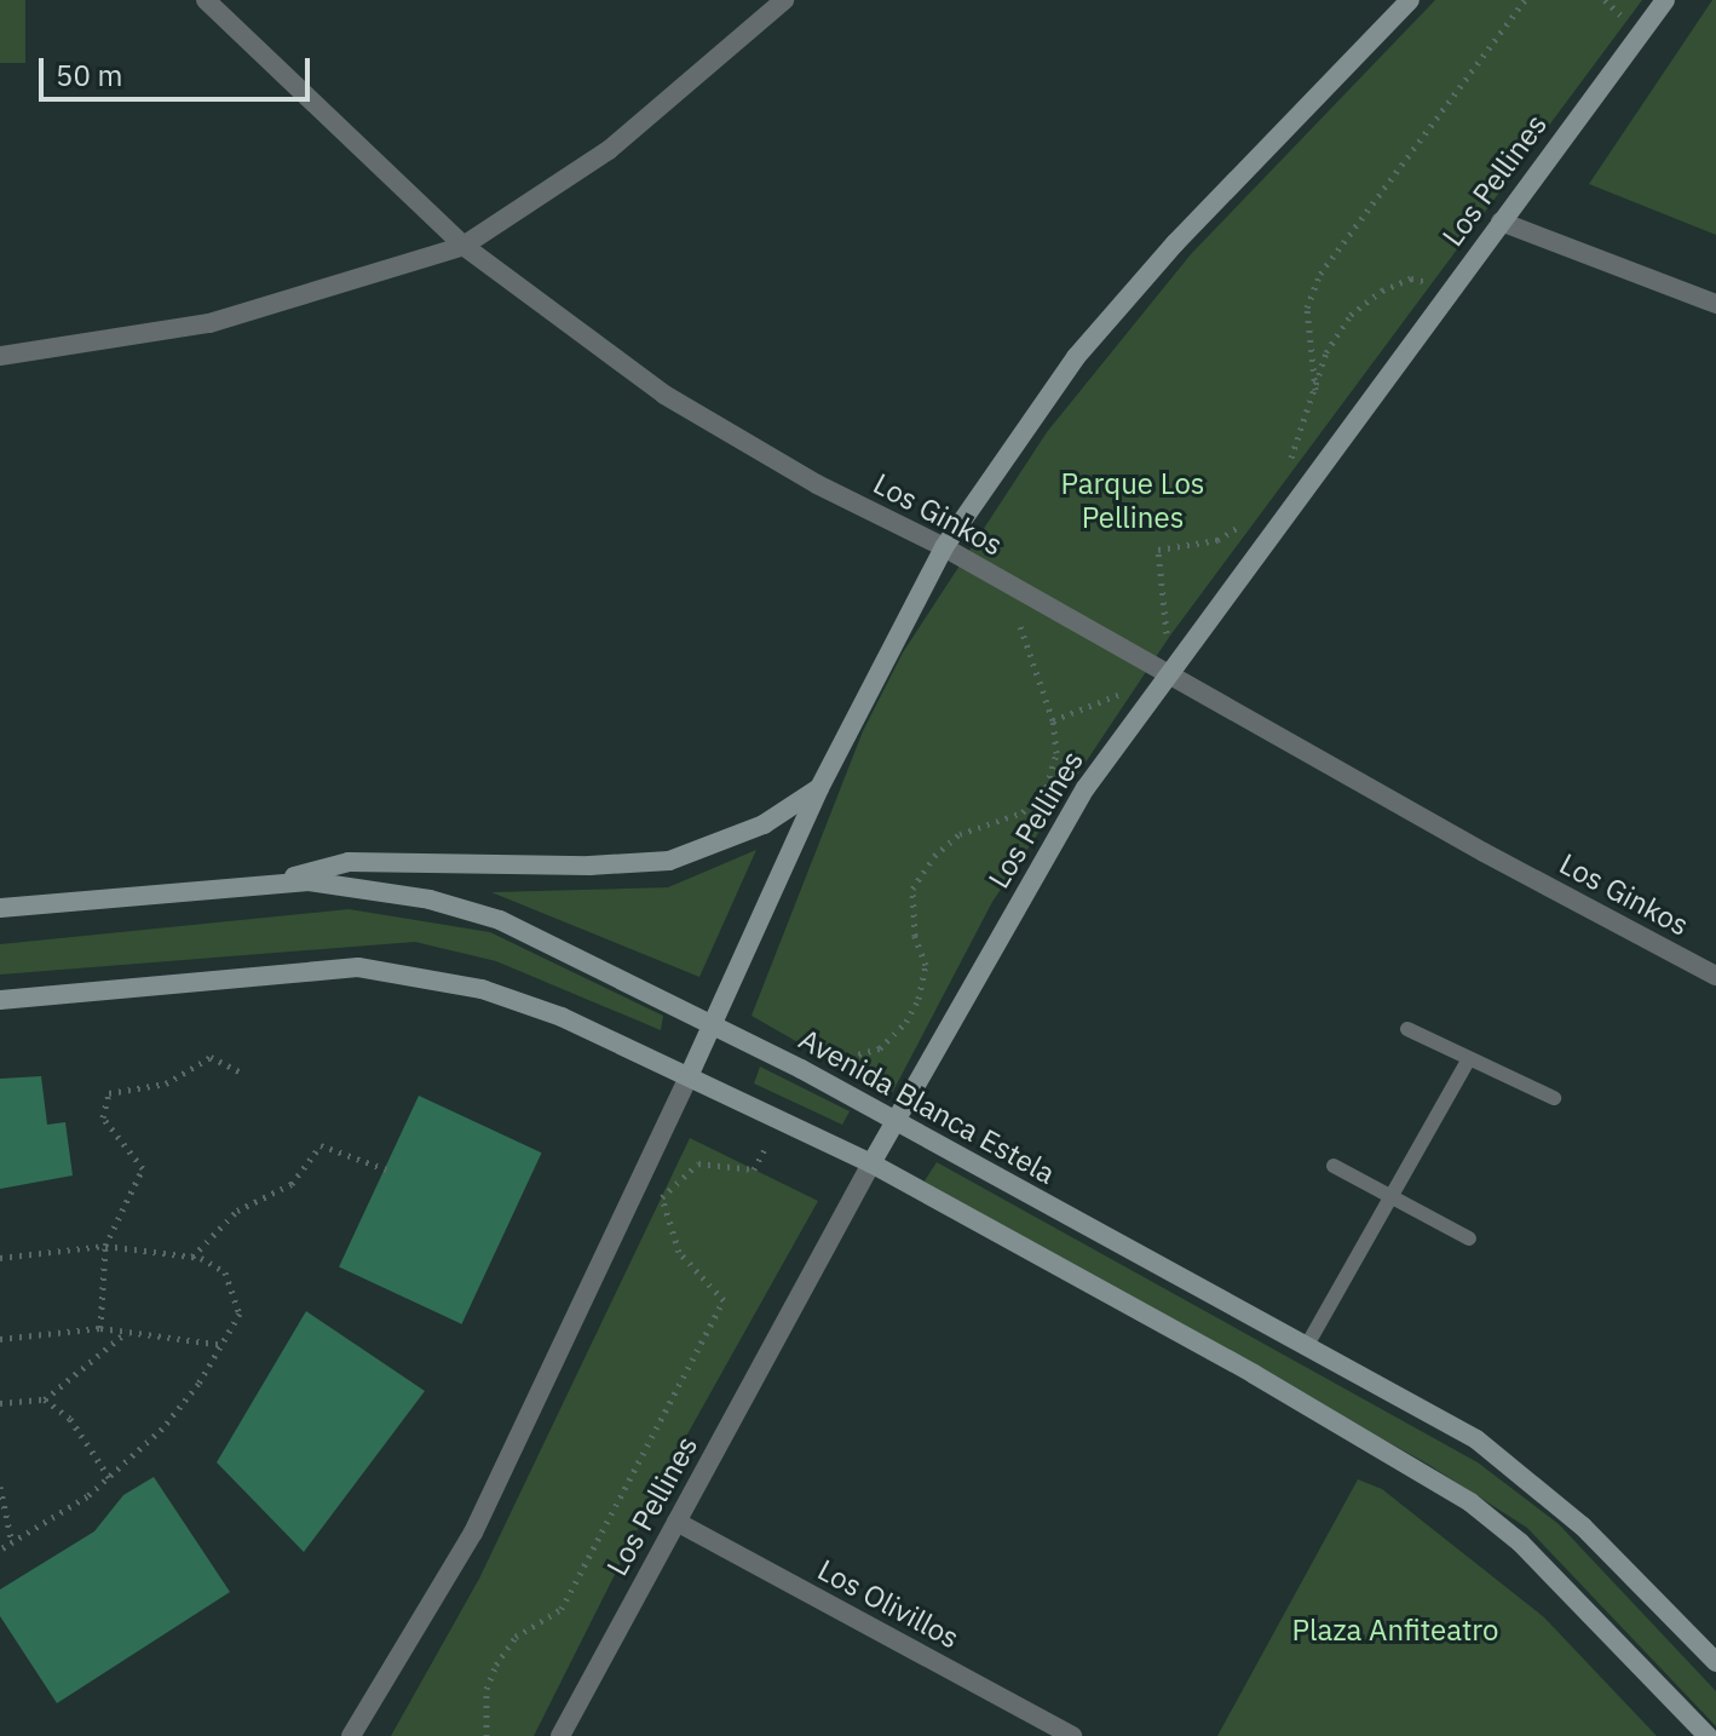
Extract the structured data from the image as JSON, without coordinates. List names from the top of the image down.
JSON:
{
  "streets": {
    "main road": ["Los Pellines", "Avenida Blanca Estela"],
    "street": ["Los Ginkos", "Los Olivillos"]
  },
  "crossings": [
    ["Los Pellines", "Los Ginkos"],
    ["Los Pellines", "Avenida Blanca Estela"],
    ["Los Pellines", "Los Olivillos"]
  ],
  "parks": ["Parque Los Pellines", "Plaza Anfiteatro"],
  "scale_bar": "50 m"
}
